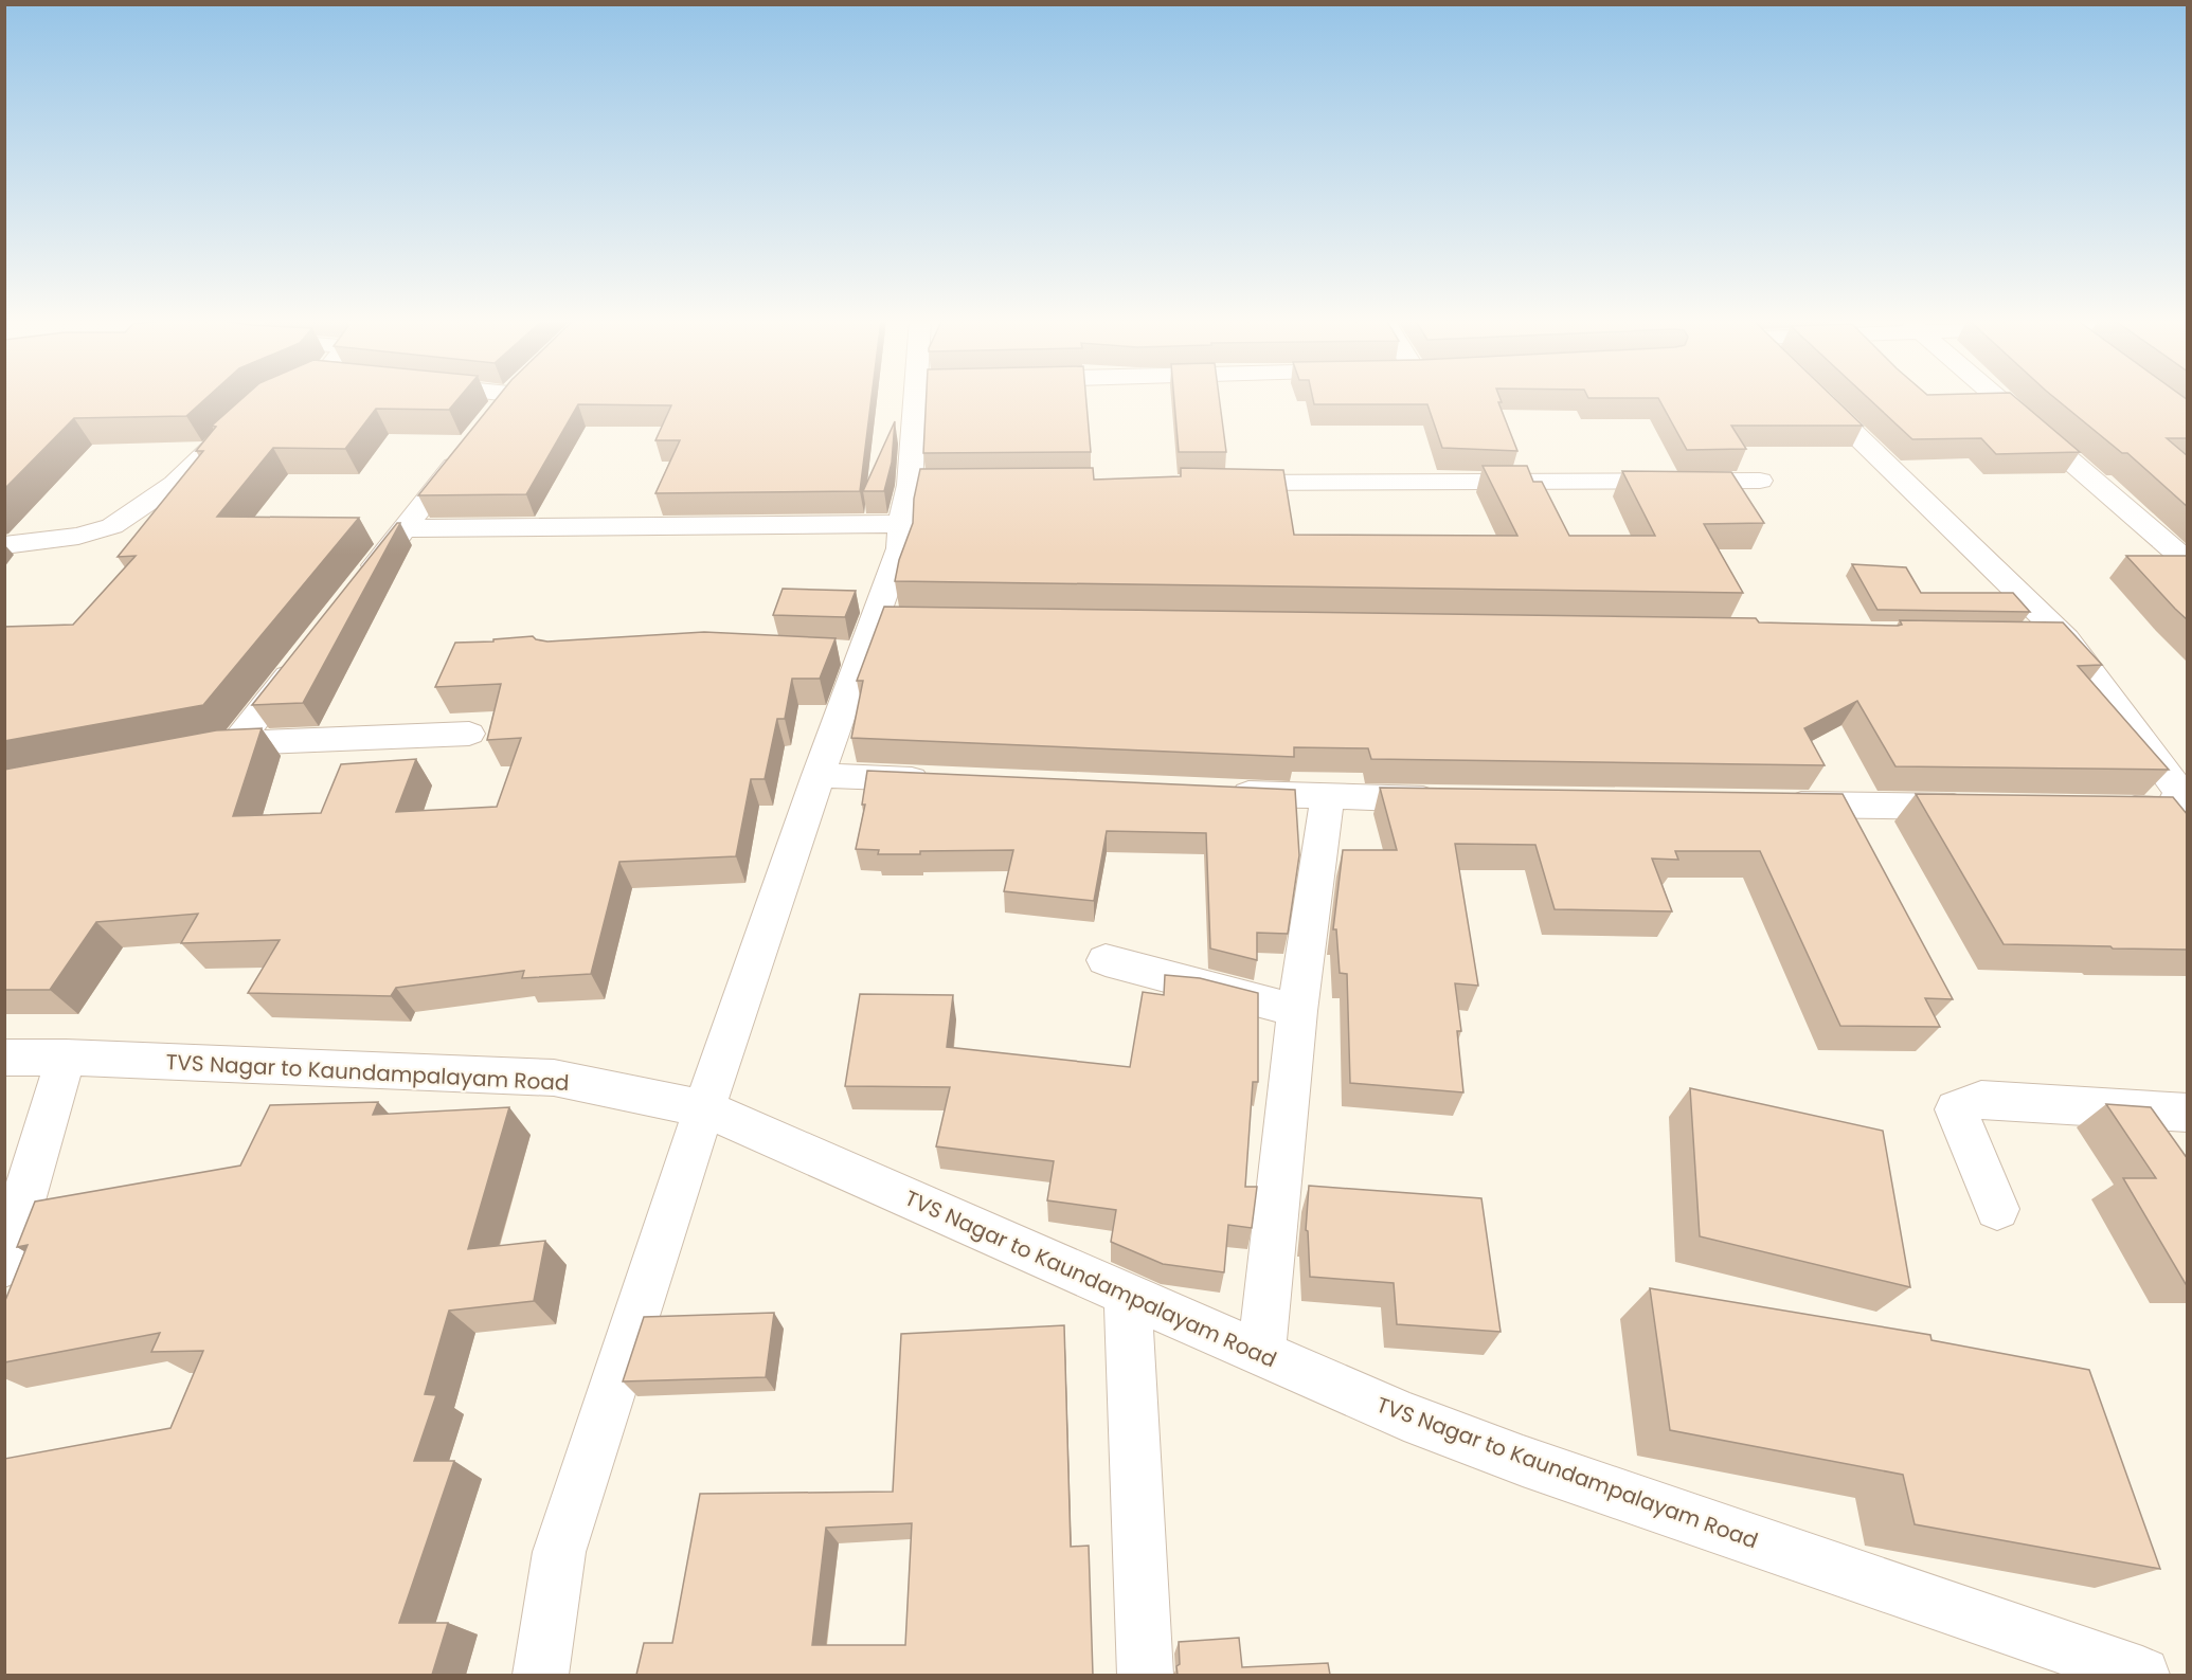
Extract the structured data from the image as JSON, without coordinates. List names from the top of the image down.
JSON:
{
  "streets": {
    "street": ["TVS Nagar to Kaundampalayam Road"]
  }
}
